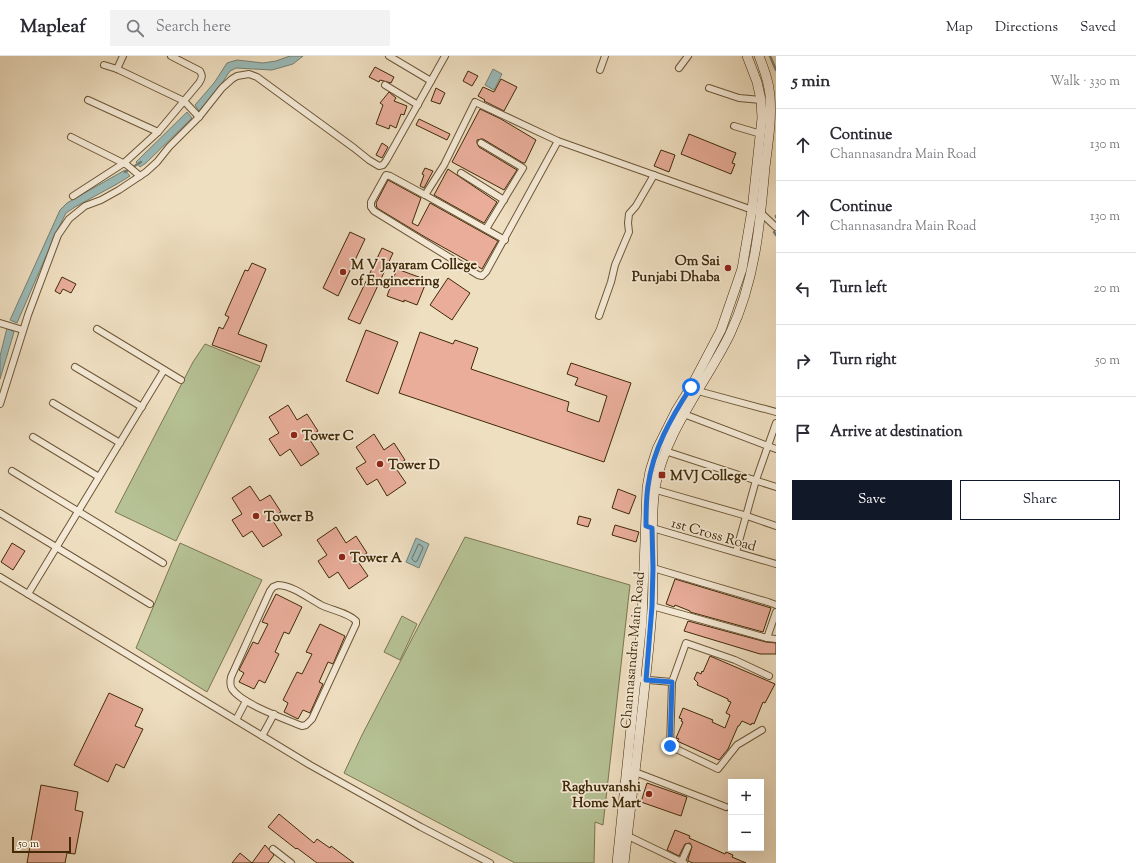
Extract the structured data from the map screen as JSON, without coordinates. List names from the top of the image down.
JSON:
{
  "streets": {
    "main road": ["Channasandra Main Road"],
    "street": ["1st Cross Road"]
  },
  "crossings": [
    ["1st Cross Road", "Channasandra Main Road"]
  ],
  "places": {
    "other": [
      "Om Sai Punjabi Dhaba",
      "M V Jayaram College of Engineering",
      "Tower C",
      "Tower D",
      "Tower B",
      "Tower A",
      "Raghuvanshi Home Mart"
    ],
    "transit": ["MVJ College"]
  },
  "scale_bar": "50 m",
  "page": {
    "header": "Mapleaf",
    "search": "Search here",
    "nav": ["Map", "Directions", "Saved"],
    "heading": ["5 min", "Walk · 330 m"],
    "list": [
      ["Continue", "Channasandra Main Road", "130 m"],
      ["Continue", "Channasandra Main Road", "130 m"],
      ["Turn left", "20 m"],
      ["Turn right", "50 m"],
      "Arrive at destination"
    ],
    "buttons": ["Save", "Share"],
    "map_buttons": ["+", "−"],
    "scale": "50 m"
  }
}
